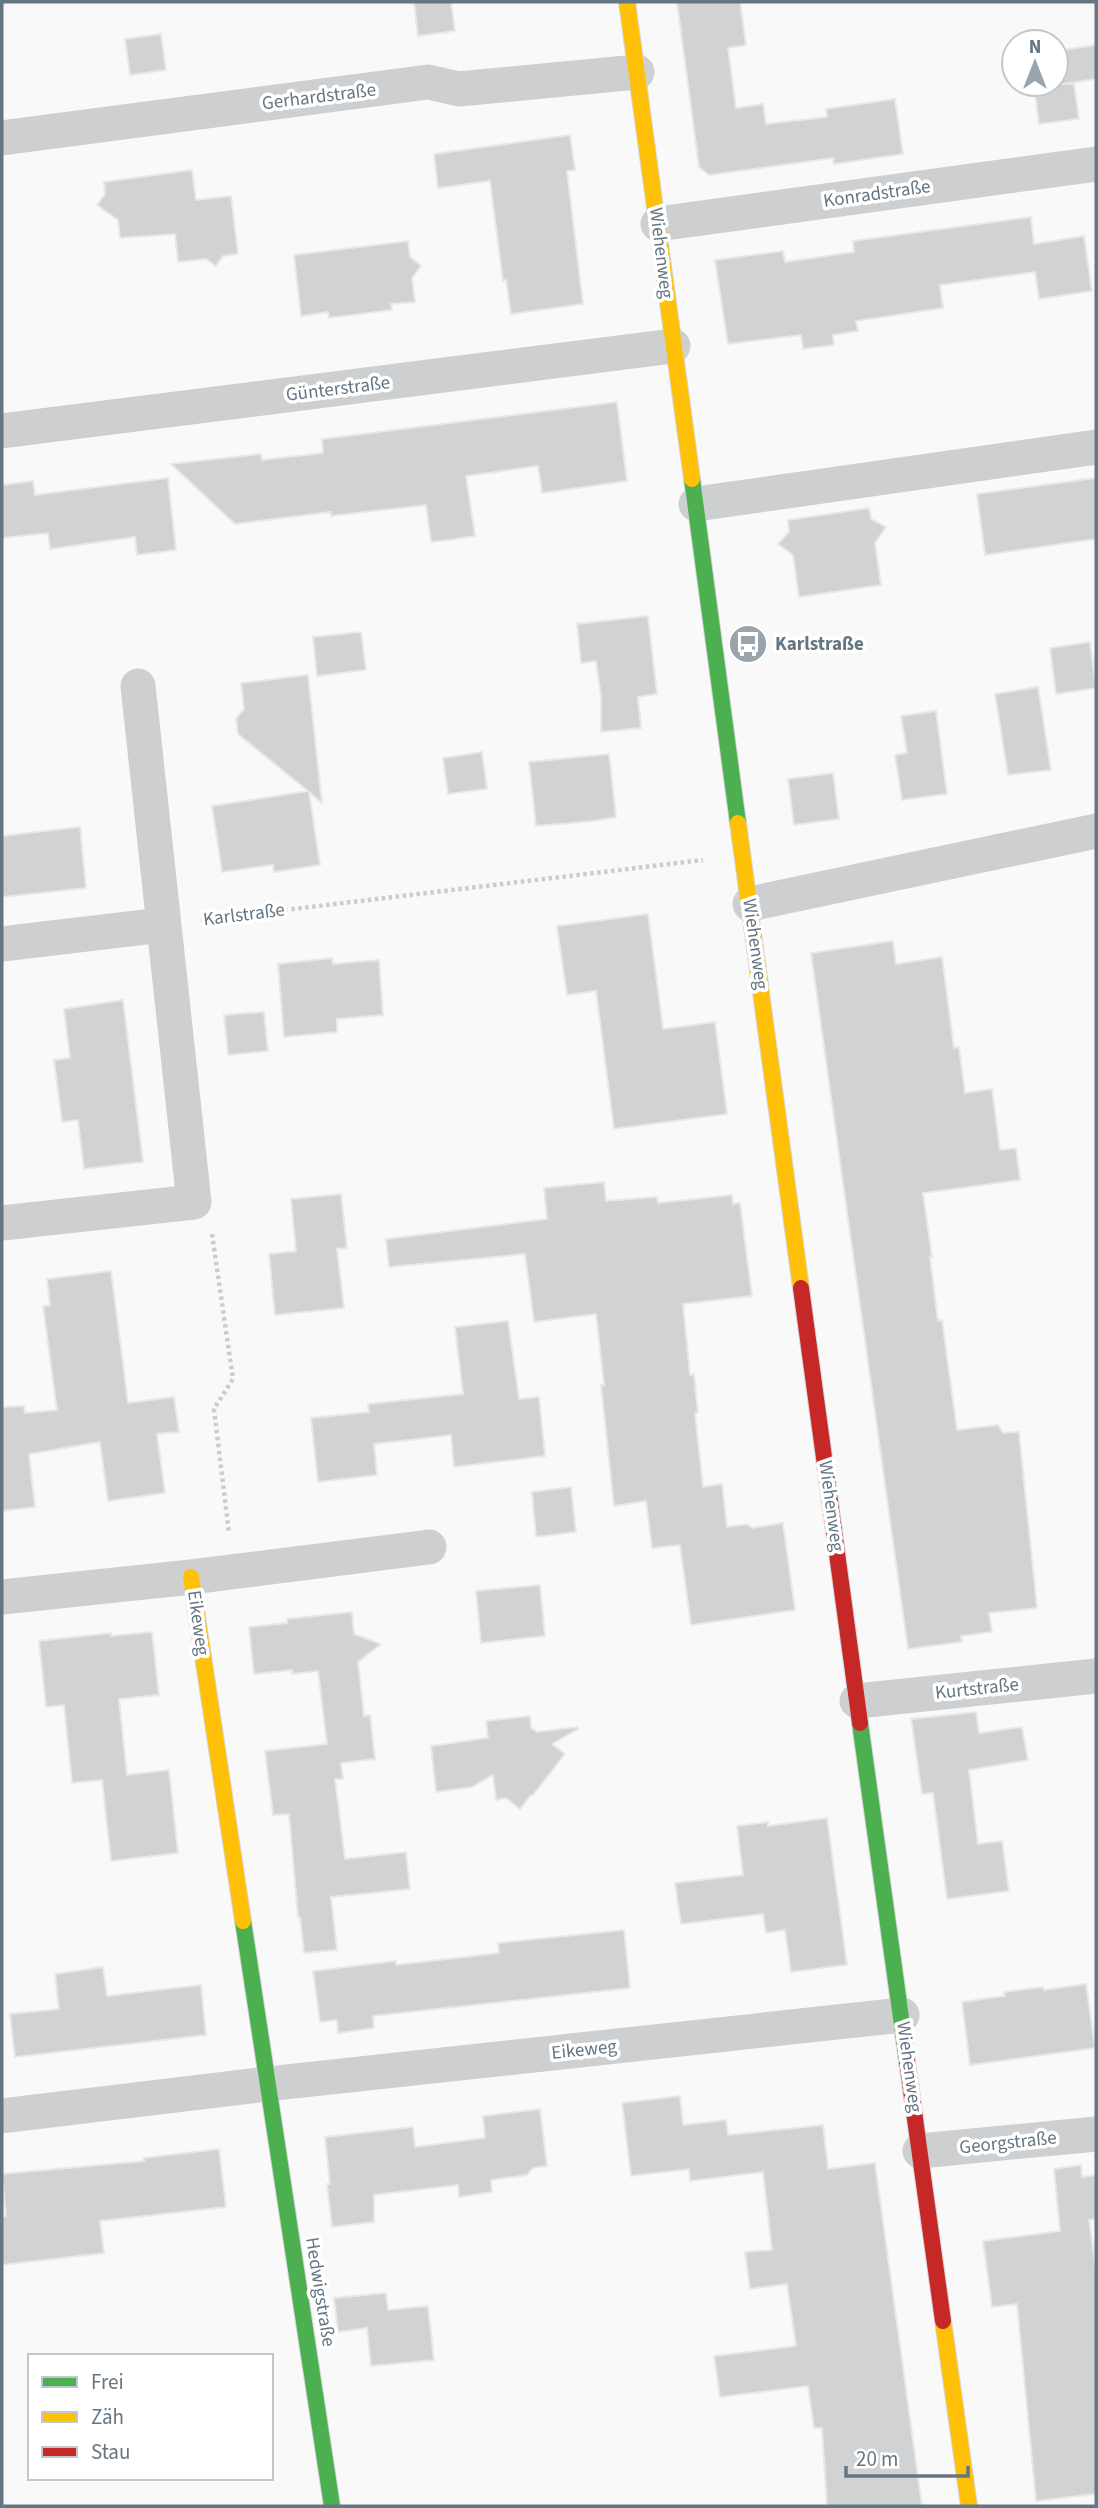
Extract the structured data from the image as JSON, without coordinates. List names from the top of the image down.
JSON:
{
  "streets": {
    "street": [
      "Gerhardstraße",
      "Konradstraße",
      "Wiehenweg",
      "Günterstraße",
      "Eikeweg",
      "Kurtstraße",
      "Georgstraße",
      "Hedwigstraße"
    ],
    "path": ["Karlstraße"]
  },
  "crossings": [
    ["Gerhardstraße", "Wiehenweg"],
    ["Konradstraße", "Wiehenweg"],
    ["Wiehenweg", "Günterstraße"],
    ["Wiehenweg", "Karlstraße"],
    ["Wiehenweg", "Eikeweg"],
    ["Wiehenweg", "Kurtstraße"],
    ["Wiehenweg", "Georgstraße"],
    ["Eikeweg", "Hedwigstraße"]
  ],
  "places": {
    "bus stop": ["Karlstraße"]
  },
  "legend": ["Frei", "Zäh", "Stau"],
  "scale_bar": "20 m",
  "north": "top"
}
